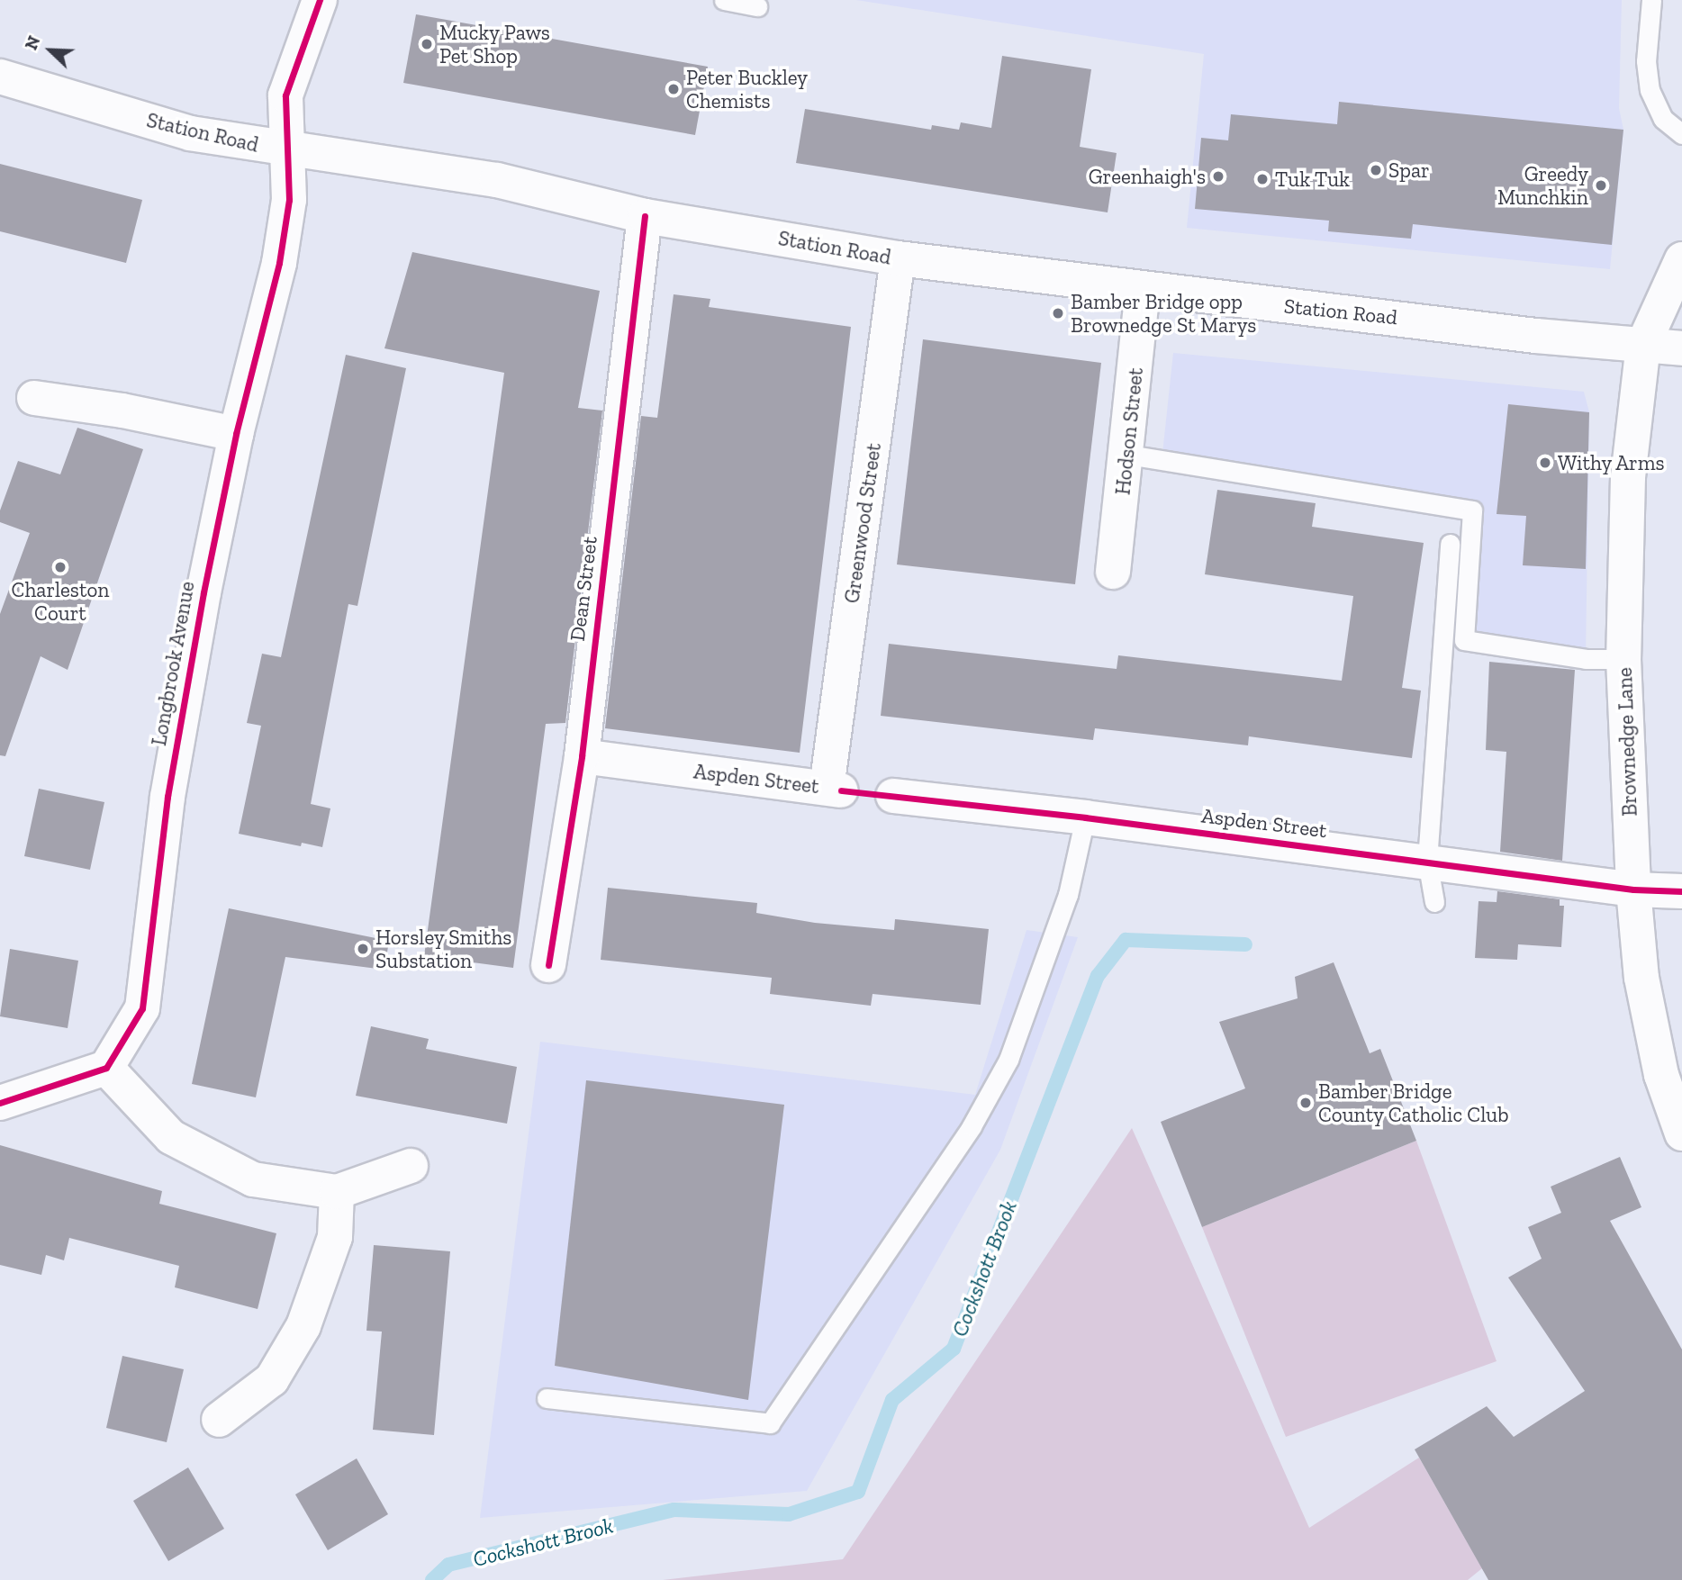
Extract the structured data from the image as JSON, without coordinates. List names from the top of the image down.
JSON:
{
  "streets": {
    "street": [
      "Station Road",
      "Hodson Street",
      "Greenwood Street",
      "Dean Street",
      "Longbrook Avenue",
      "Brownedge Lane",
      "Aspden Street"
    ]
  },
  "crossings": [
    ["Station Road", "Hodson Street"],
    ["Station Road", "Greenwood Street"],
    ["Station Road", "Dean Street"],
    ["Station Road", "Longbrook Avenue"],
    ["Station Road", "Brownedge Lane"],
    ["Greenwood Street", "Aspden Street"],
    ["Dean Street", "Aspden Street"],
    ["Brownedge Lane", "Aspden Street"]
  ],
  "water": ["Cockshott Brook"],
  "places": [
    "Mucky Paws Pet Shop",
    "Peter Buckley Chemists",
    "Spar",
    "Greenhaigh's",
    "Tuk Tuk",
    "Greedy Munchkin",
    "Bamber Bridge opp Brownedge St Marys",
    "Withy Arms",
    "Charleston Court",
    "Horsley Smiths Substation",
    "Bamber Bridge County Catholic Club"
  ],
  "north": "top left"
}
